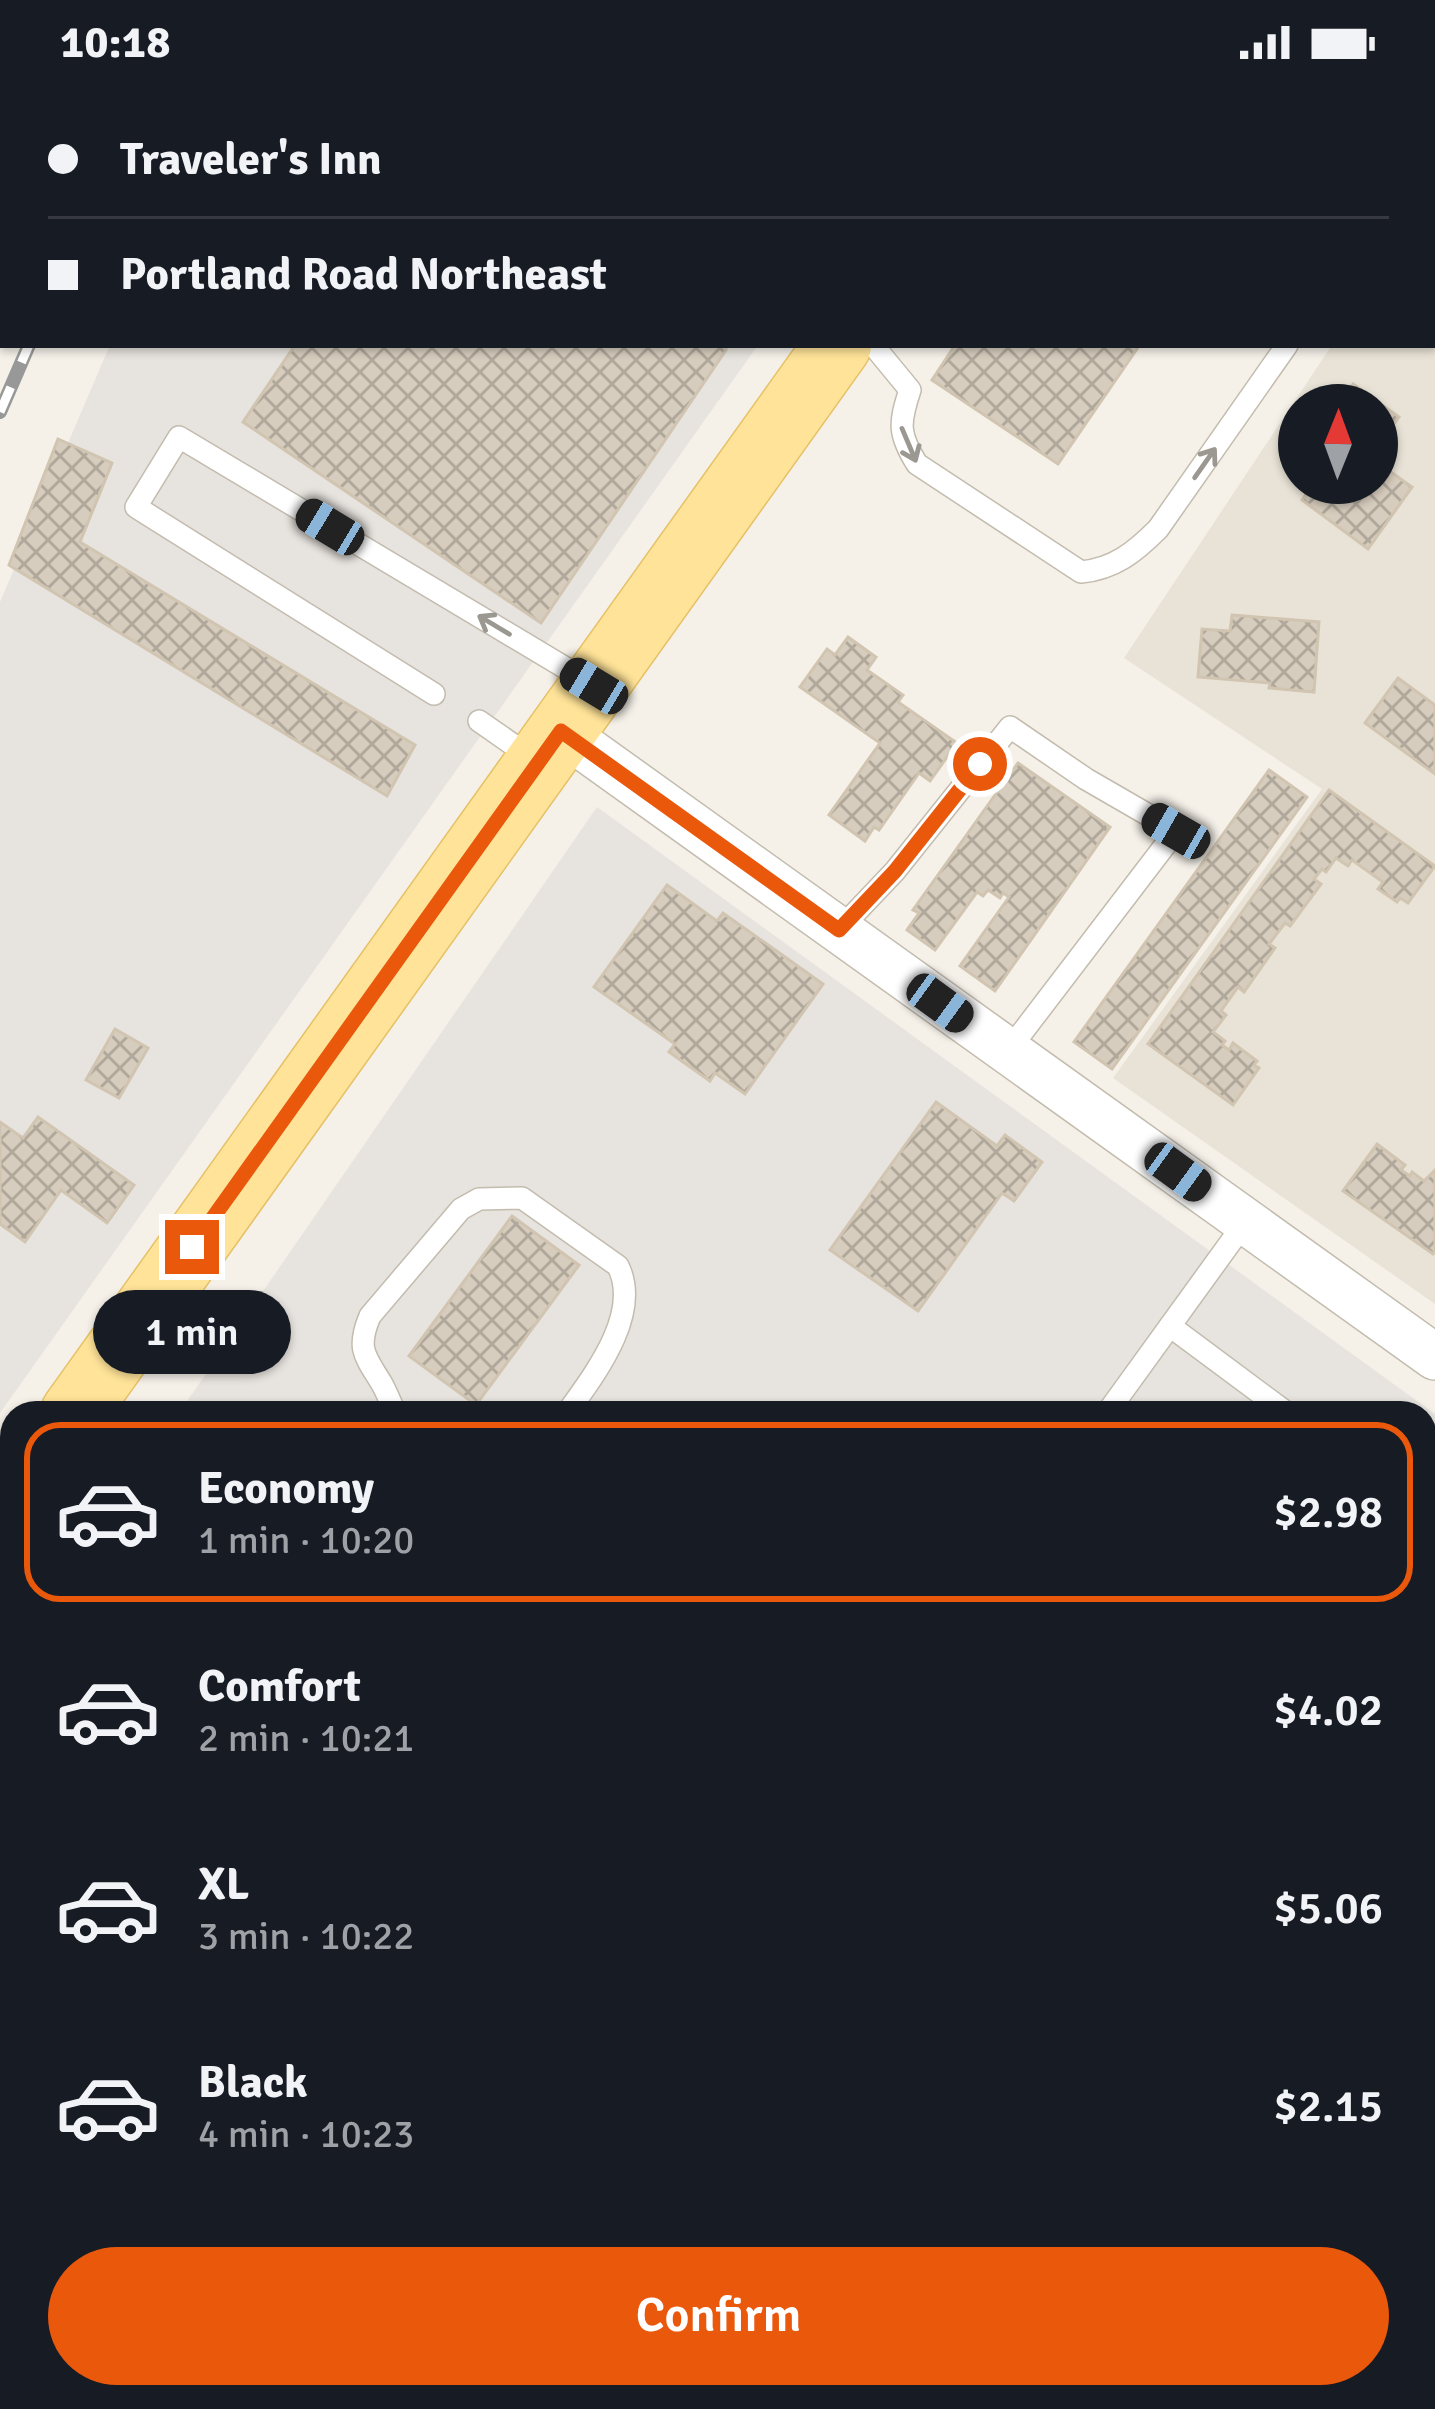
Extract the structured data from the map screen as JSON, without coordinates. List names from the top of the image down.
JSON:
{
  "north": "top",
  "page": {
    "status": "10:18",
    "banner": ["Traveler's Inn", "Portland Road Northeast"],
    "bubble": "1 min",
    "list": [
      {
        "name": "Economy",
        "note": "1 min · 10:20",
        "value": "$2.98"
      },
      {
        "name": "Comfort",
        "note": "2 min · 10:21",
        "value": "$4.02"
      },
      {
        "name": "XL",
        "note": "3 min · 10:22",
        "value": "$5.06"
      },
      {
        "name": "Black",
        "note": "4 min · 10:23",
        "value": "$2.15"
      }
    ],
    "buttons": "Confirm"
  }
}
